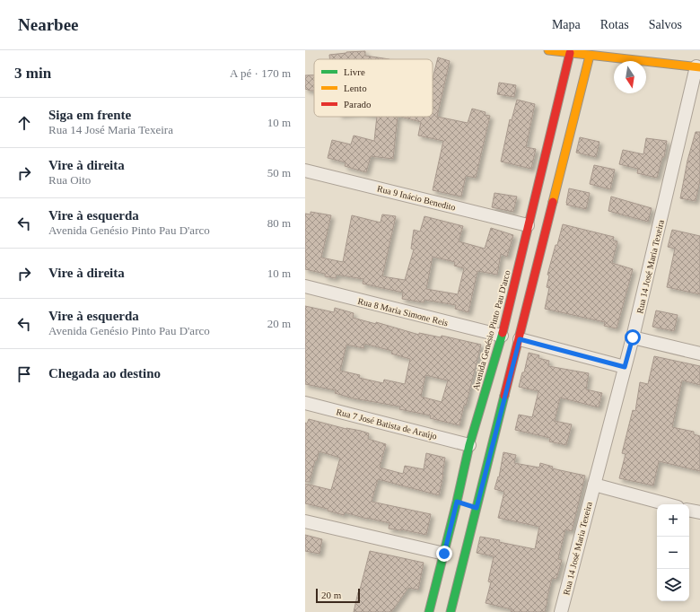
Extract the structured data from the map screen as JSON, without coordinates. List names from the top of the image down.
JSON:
{
  "streets": {
    "street": [
      "Rua 9 Inácio Benedito",
      "Rua 14 José Maria Texeira",
      "Rua 8 Maria Simone Reis",
      "Avenida Genésio Pinto Pau D'arco",
      "Rua 7 José Batista de Araújo"
    ]
  },
  "crossings": [
    ["Rua 9 Inácio Benedito", "Avenida Genésio Pinto Pau D'arco"],
    ["Rua 8 Maria Simone Reis", "Avenida Genésio Pinto Pau D'arco"],
    ["Avenida Genésio Pinto Pau D'arco", "Rua 7 José Batista de Araújo"]
  ],
  "legend": ["Livre", "Lento", "Parado"],
  "scale_bar": "20 m",
  "north": "bottom",
  "page": {
    "header": "Nearbee",
    "nav": ["Mapa", "Rotas", "Salvos"],
    "heading": ["3 min", "A pé · 170 m"],
    "list": [
      ["Siga em frente", "Rua 14 José Maria Texeira", "10 m"],
      ["Vire à direita", "Rua Oito", "50 m"],
      ["Vire à esquerda", "Avenida Genésio Pinto Pau D'arco", "80 m"],
      ["Vire à direita", "10 m"],
      ["Vire à esquerda", "Avenida Genésio Pinto Pau D'arco", "20 m"],
      "Chegada ao destino"
    ],
    "map_buttons": ["+", "−"],
    "scale": "20 m"
  }
}
